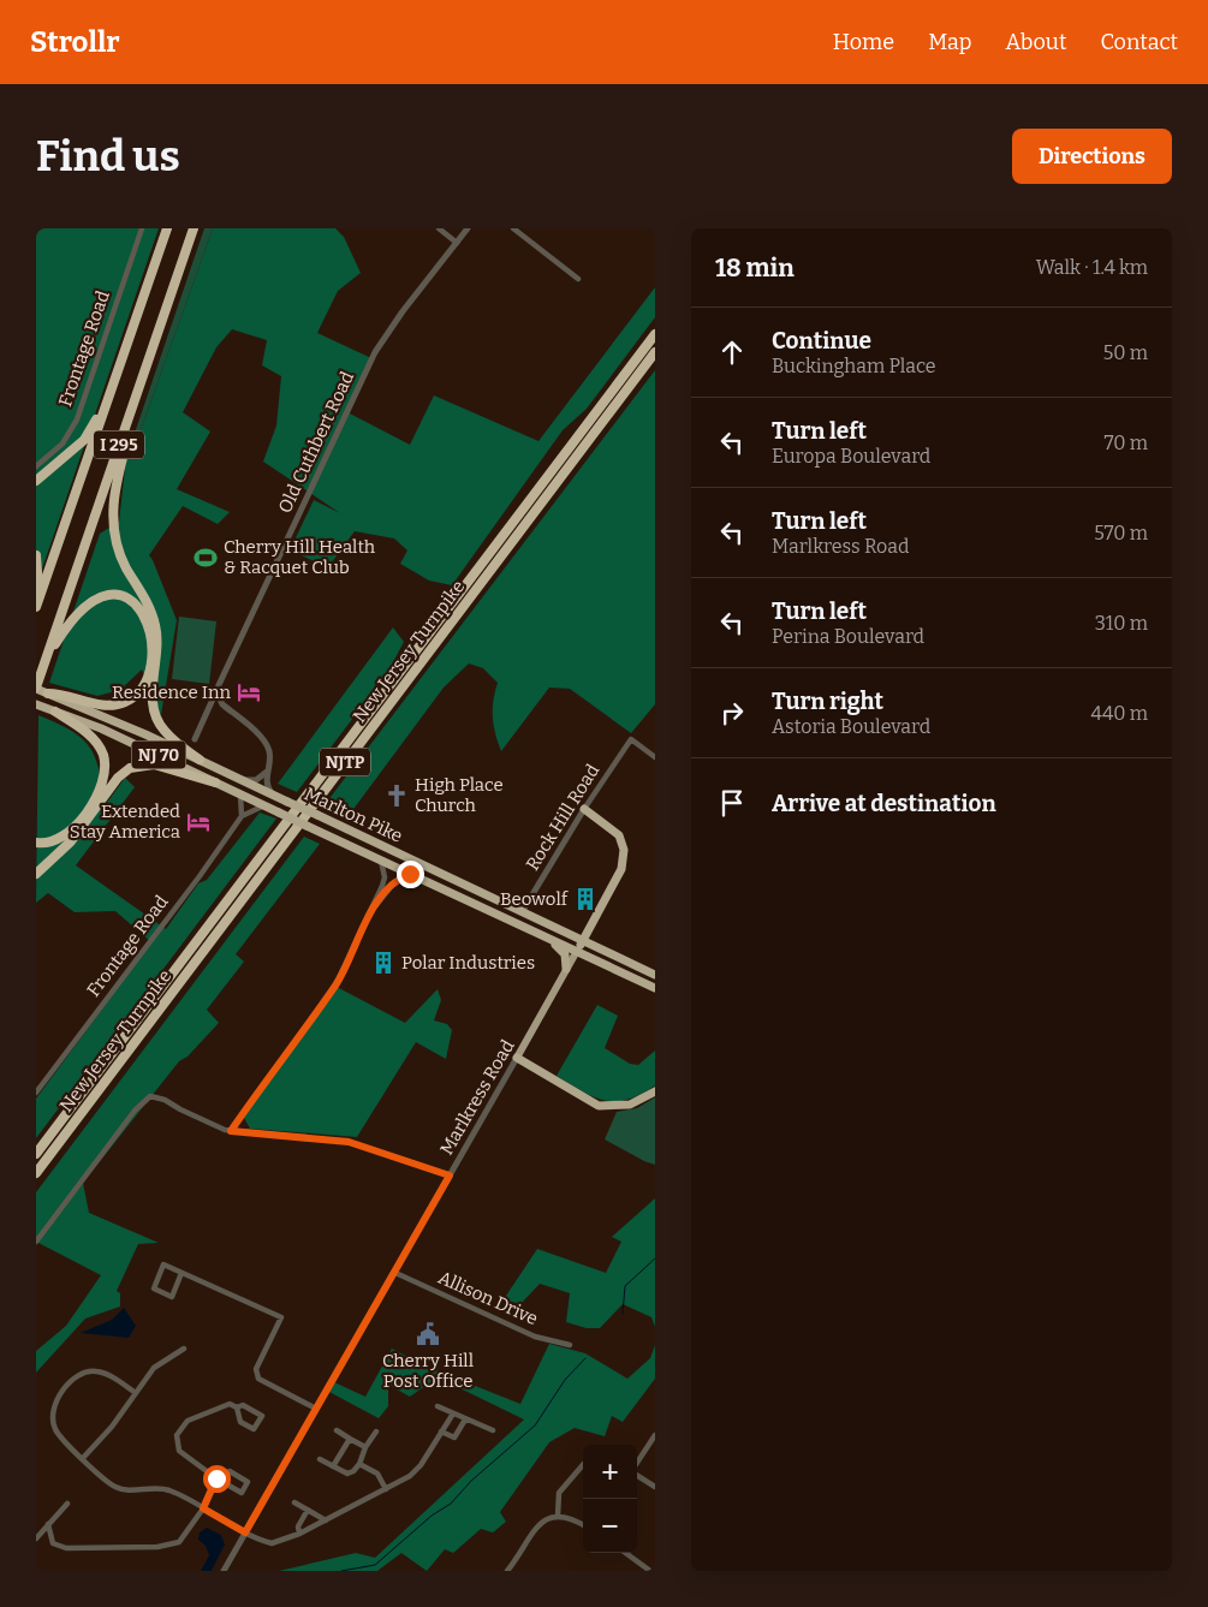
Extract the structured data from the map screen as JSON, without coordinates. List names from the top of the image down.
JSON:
{
  "streets": {
    "highway": [
      "I 295",
      "New Jersey Turnpike",
      "NJ 70",
      "NJTP",
      "Marlton Pike"
    ],
    "main road": ["Marlkress Road"],
    "street": [
      "Frontage Road",
      "Old Cuthbert Road",
      "Rock Hill Road",
      "Allison Drive"
    ]
  },
  "crossings": [
    ["Frontage Road", "Marlton Pike"],
    ["I 295", "Marlton Pike"],
    ["Marlton Pike", "Rock Hill Road"],
    ["Marlton Pike", "Marlkress Road"],
    ["Marlkress Road", "Allison Drive"]
  ],
  "places": {
    "sports": ["Cherry Hill Health & Racquet Club"],
    "hotel": ["Residence Inn", "Extended Stay America"],
    "church": ["High Place Church"],
    "building": ["Beowolf", "Polar Industries"],
    "public building": ["Cherry Hill Post Office"]
  },
  "page": {
    "header": "Strollr",
    "nav": [
      "Home",
      "Map",
      "About",
      "Contact"
    ],
    "buttons": "Directions",
    "title": "Find us",
    "heading": ["18 min", "Walk · 1.4 km"],
    "list": [
      ["Continue", "Buckingham Place", "50 m"],
      ["Turn left", "Europa Boulevard", "70 m"],
      ["Turn left", "Marlkress Road", "570 m"],
      ["Turn left", "Perina Boulevard", "310 m"],
      ["Turn right", "Astoria Boulevard", "440 m"],
      "Arrive at destination"
    ],
    "map_buttons": ["+", "−"]
  }
}
